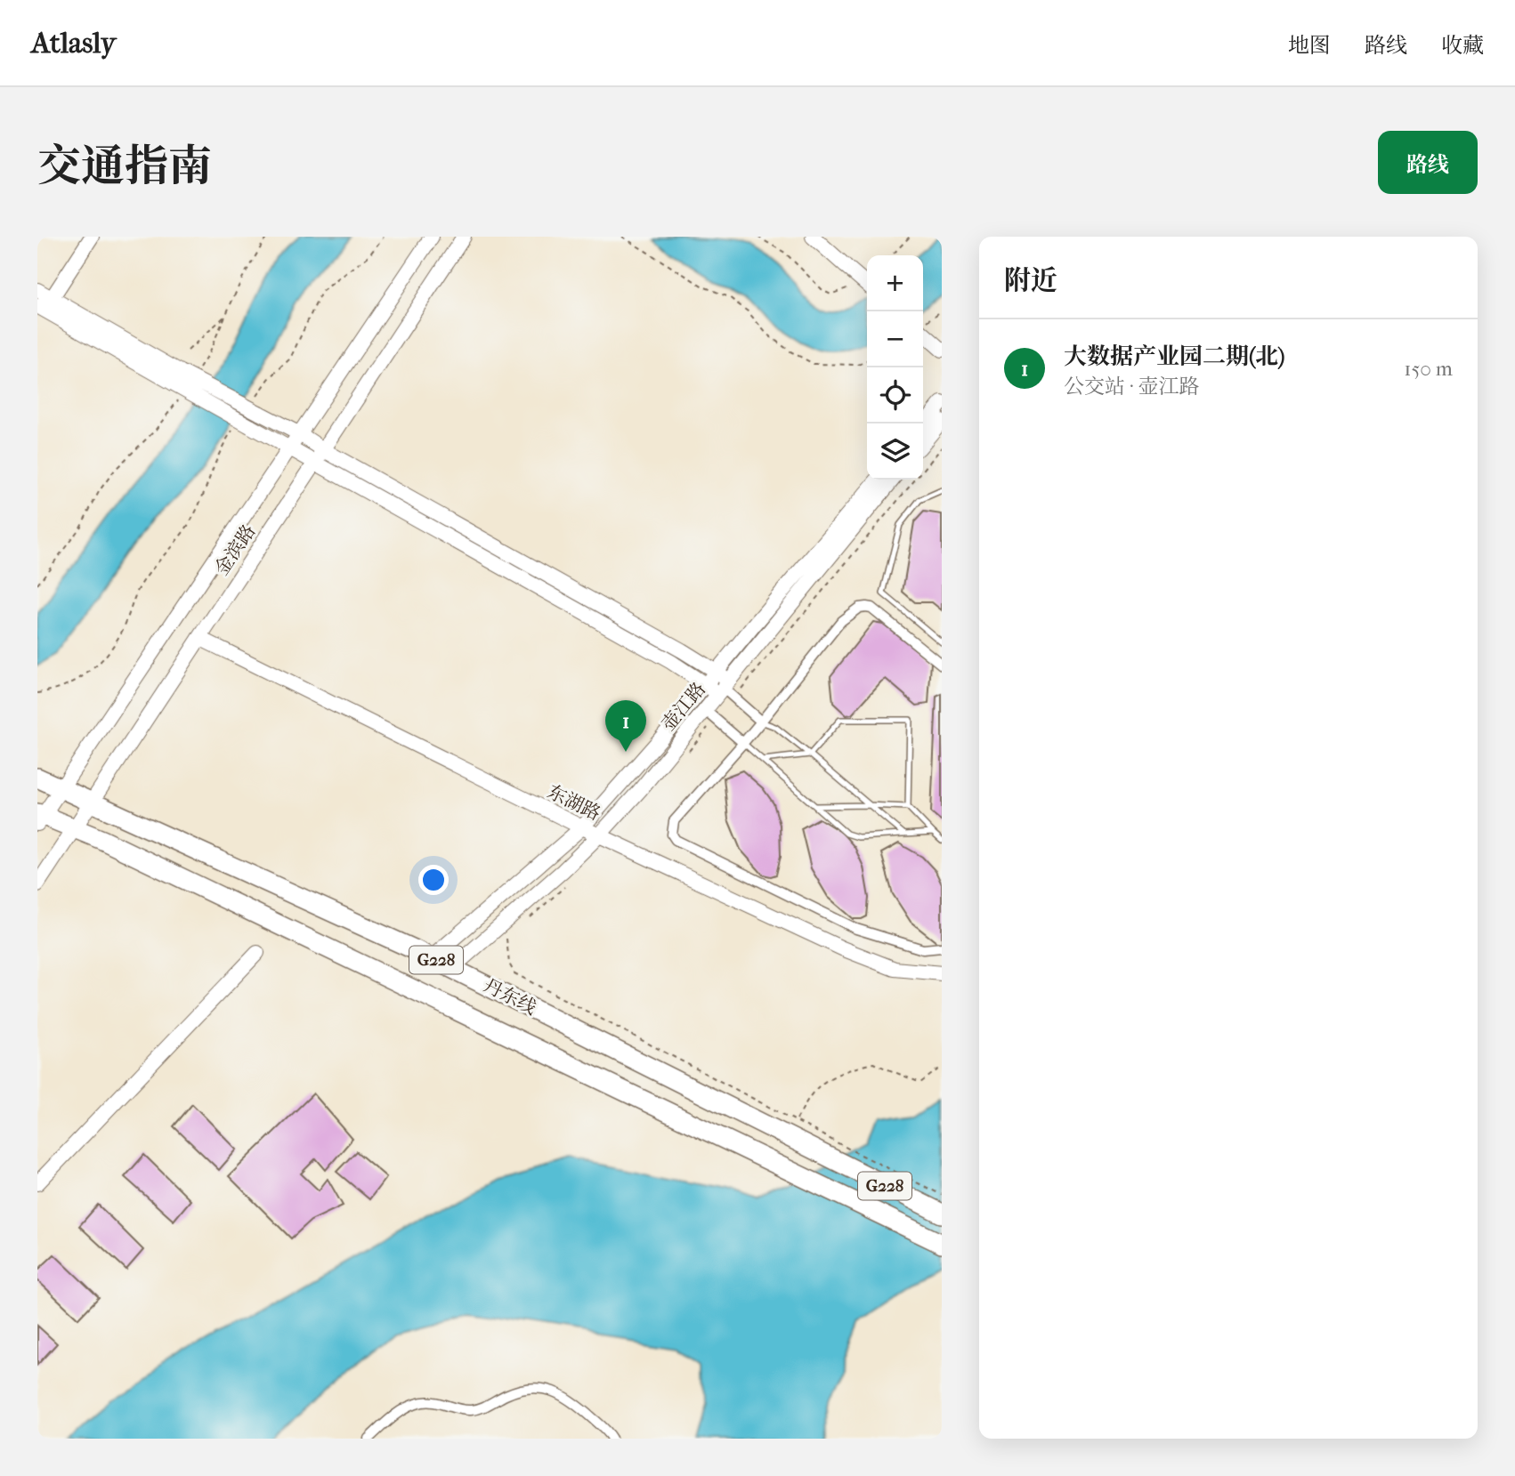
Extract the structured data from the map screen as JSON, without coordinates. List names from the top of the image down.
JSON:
{
  "streets": {
    "highway": ["G228", "丹东线"],
    "main road": ["金滨路", "壶江路", "东湖路"]
  },
  "crossings": [
    ["金滨路", "东湖路"],
    ["金滨路", "丹东线"],
    ["壶江路", "东湖路"],
    ["壶江路", "丹东线"]
  ],
  "page": {
    "header": "Atlasly",
    "nav": ["地图", "路线", "收藏"],
    "title": "交通指南",
    "buttons": "路线",
    "heading": "附近",
    "map_buttons": ["+", "−"],
    "list": [
      {
        "mark": "1",
        "name": "大数据产业园二期(北)",
        "note": "公交站 · 壶江路",
        "value": "150 m"
      }
    ],
    "pins": "1"
  }
}
